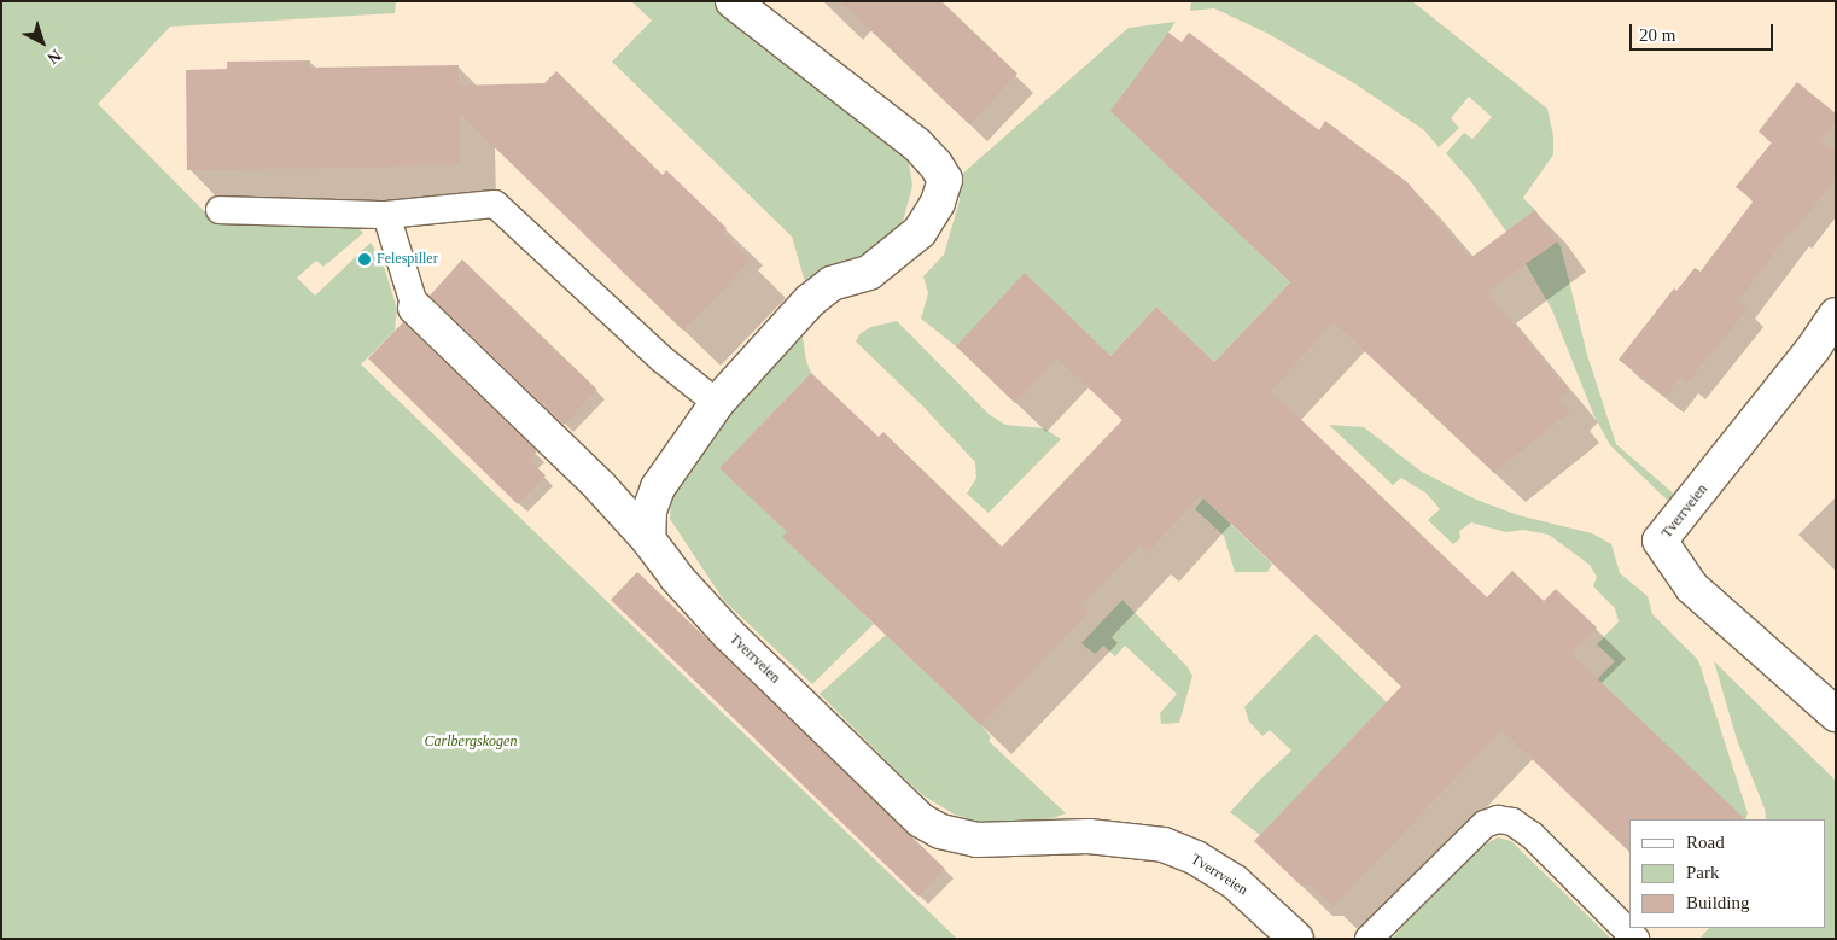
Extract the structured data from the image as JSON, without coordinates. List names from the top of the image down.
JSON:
{
  "streets": {
    "street": ["Tverrveien"]
  },
  "parks": ["Carlbergskogen"],
  "places": ["Felespiller"],
  "legend": ["Road", "Park", "Building"],
  "scale_bar": "20 m",
  "north": "bottom right"
}
